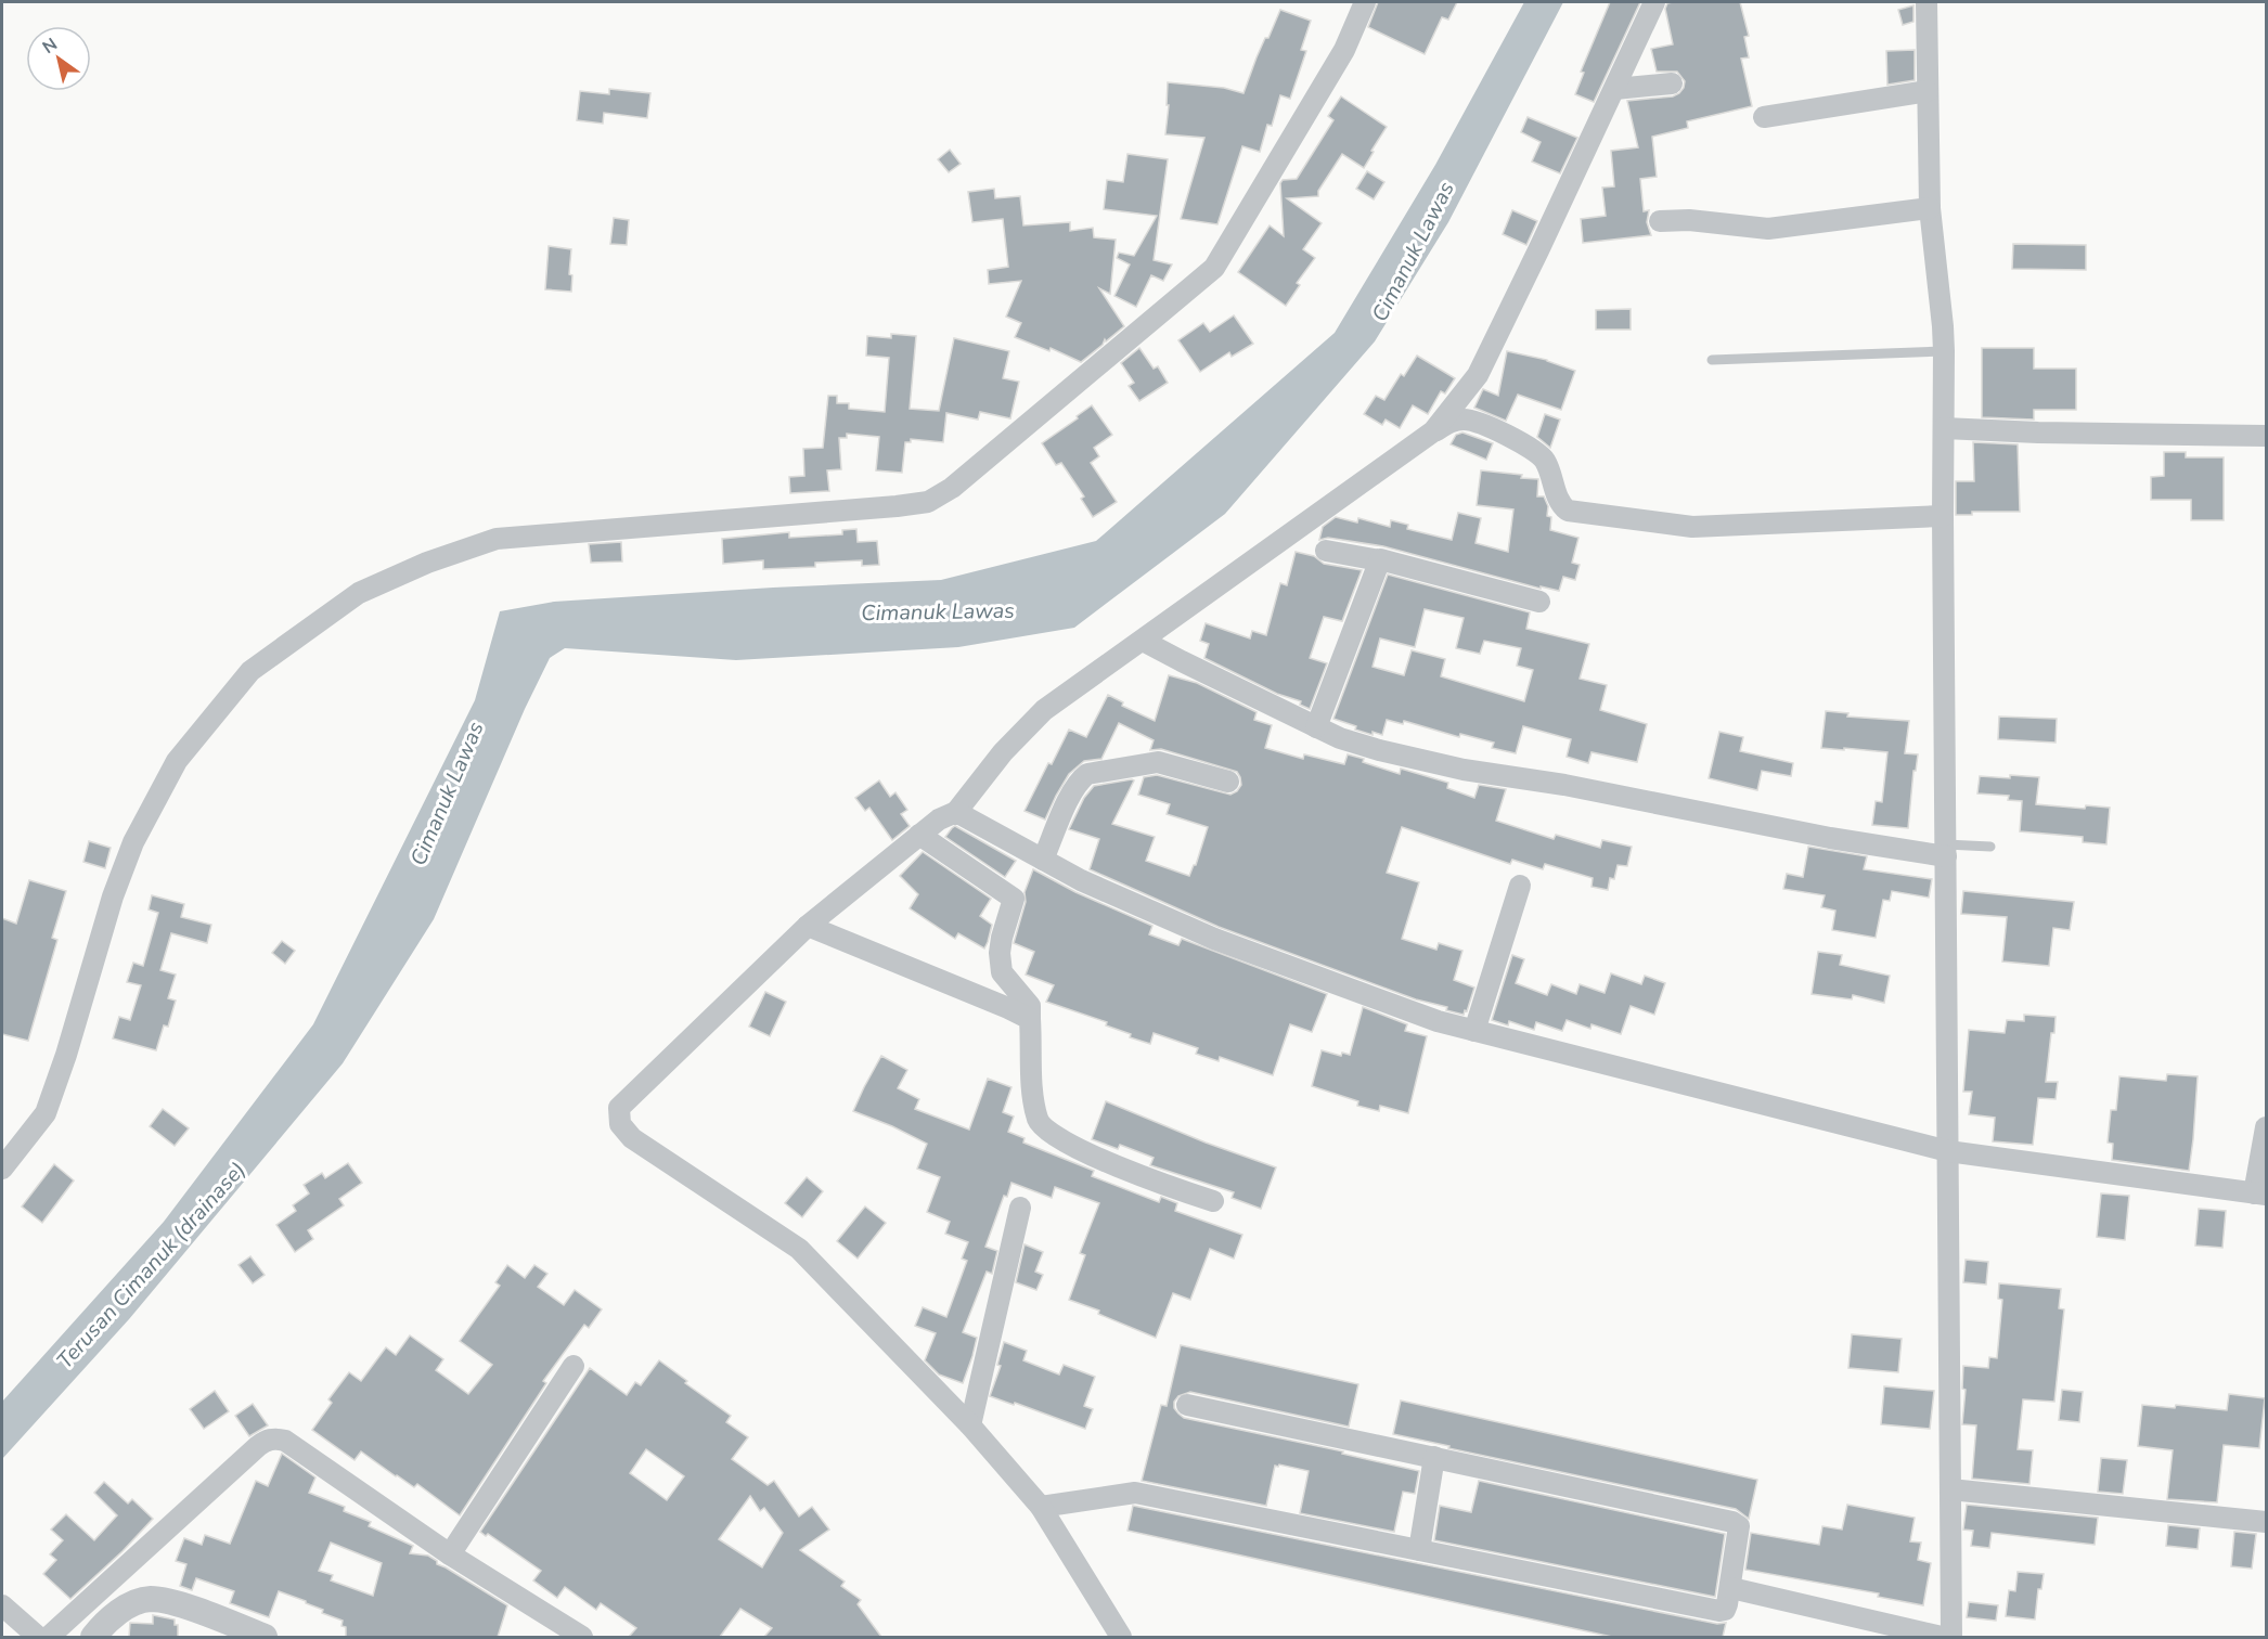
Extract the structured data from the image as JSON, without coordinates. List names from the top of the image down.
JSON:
{
  "water": ["Cimanuk Lawas", "Terusan Cimanuk (drainase)"],
  "north": "top left"
}
